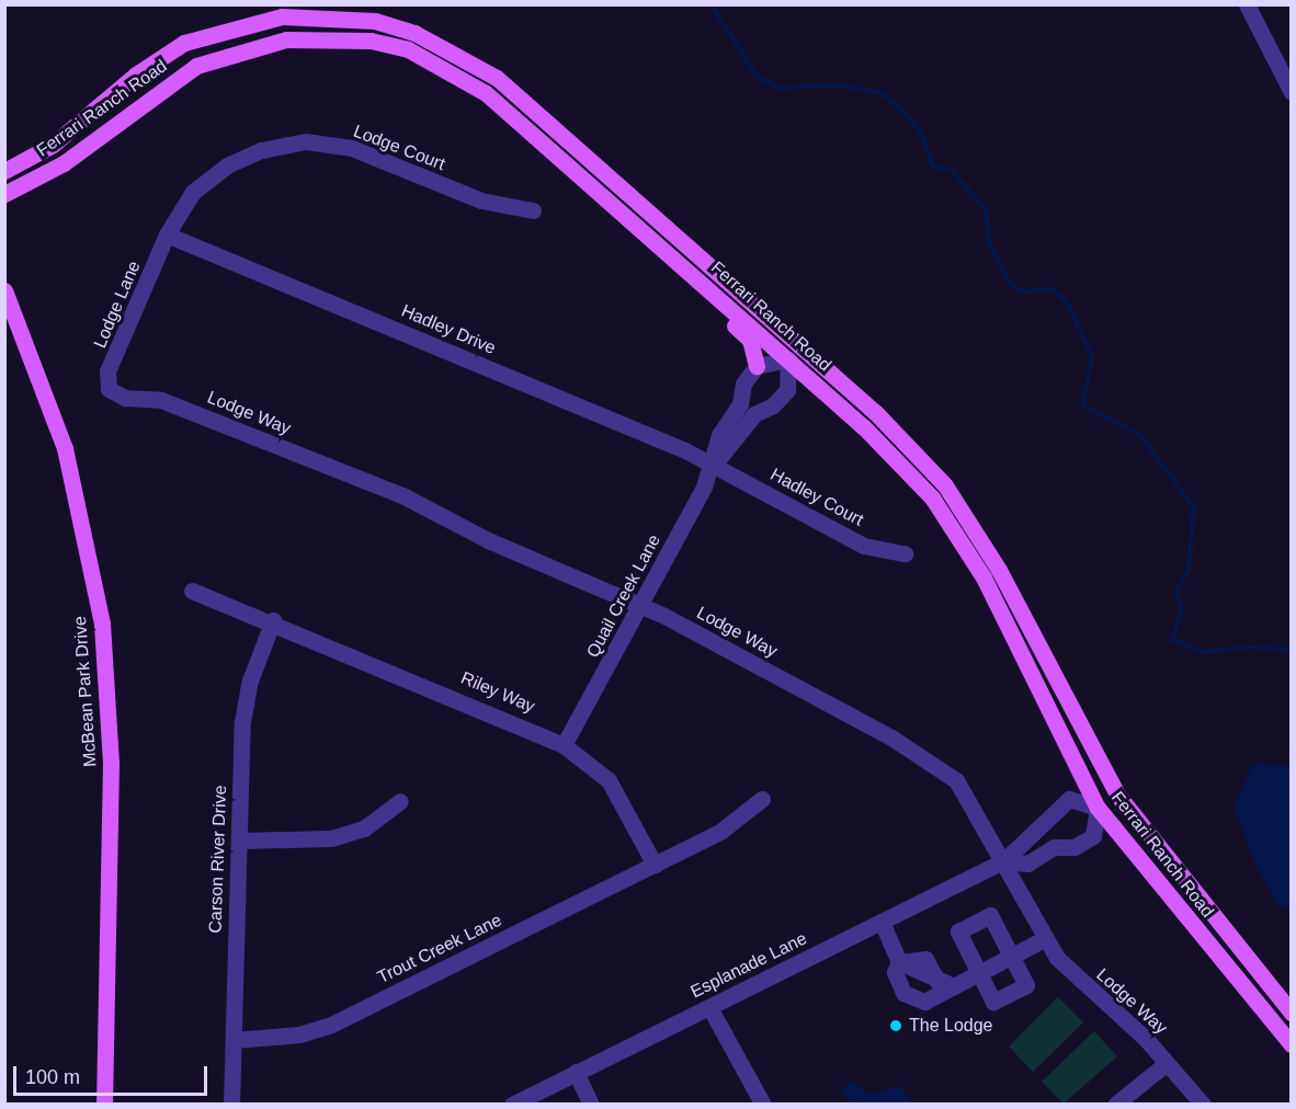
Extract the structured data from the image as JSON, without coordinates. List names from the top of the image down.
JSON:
{
  "streets": {
    "main road": ["Ferrari Ranch Road", "McBean Park Drive"],
    "street": [
      "Lodge Court",
      "Lodge Lane",
      "Hadley Drive",
      "Lodge Way",
      "Hadley Court",
      "Quail Creek Lane",
      "Riley Way",
      "Carson River Drive",
      "Trout Creek Lane",
      "Esplanade Lane"
    ]
  },
  "crossings": [
    ["Ferrari Ranch Road", "Esplanade Lane"],
    ["Lodge Court", "Lodge Lane"],
    ["Lodge Court", "Hadley Drive"],
    ["Lodge Lane", "Hadley Drive"],
    ["Lodge Lane", "Lodge Way"],
    ["Hadley Drive", "Hadley Court"],
    ["Hadley Drive", "Quail Creek Lane"],
    ["Lodge Way", "Quail Creek Lane"],
    ["Lodge Way", "Esplanade Lane"],
    ["Hadley Court", "Quail Creek Lane"],
    ["Quail Creek Lane", "Riley Way"],
    ["Riley Way", "Carson River Drive"],
    ["Riley Way", "Trout Creek Lane"],
    ["Carson River Drive", "Trout Creek Lane"]
  ],
  "places": ["The Lodge"],
  "scale_bar": "100 m"
}
